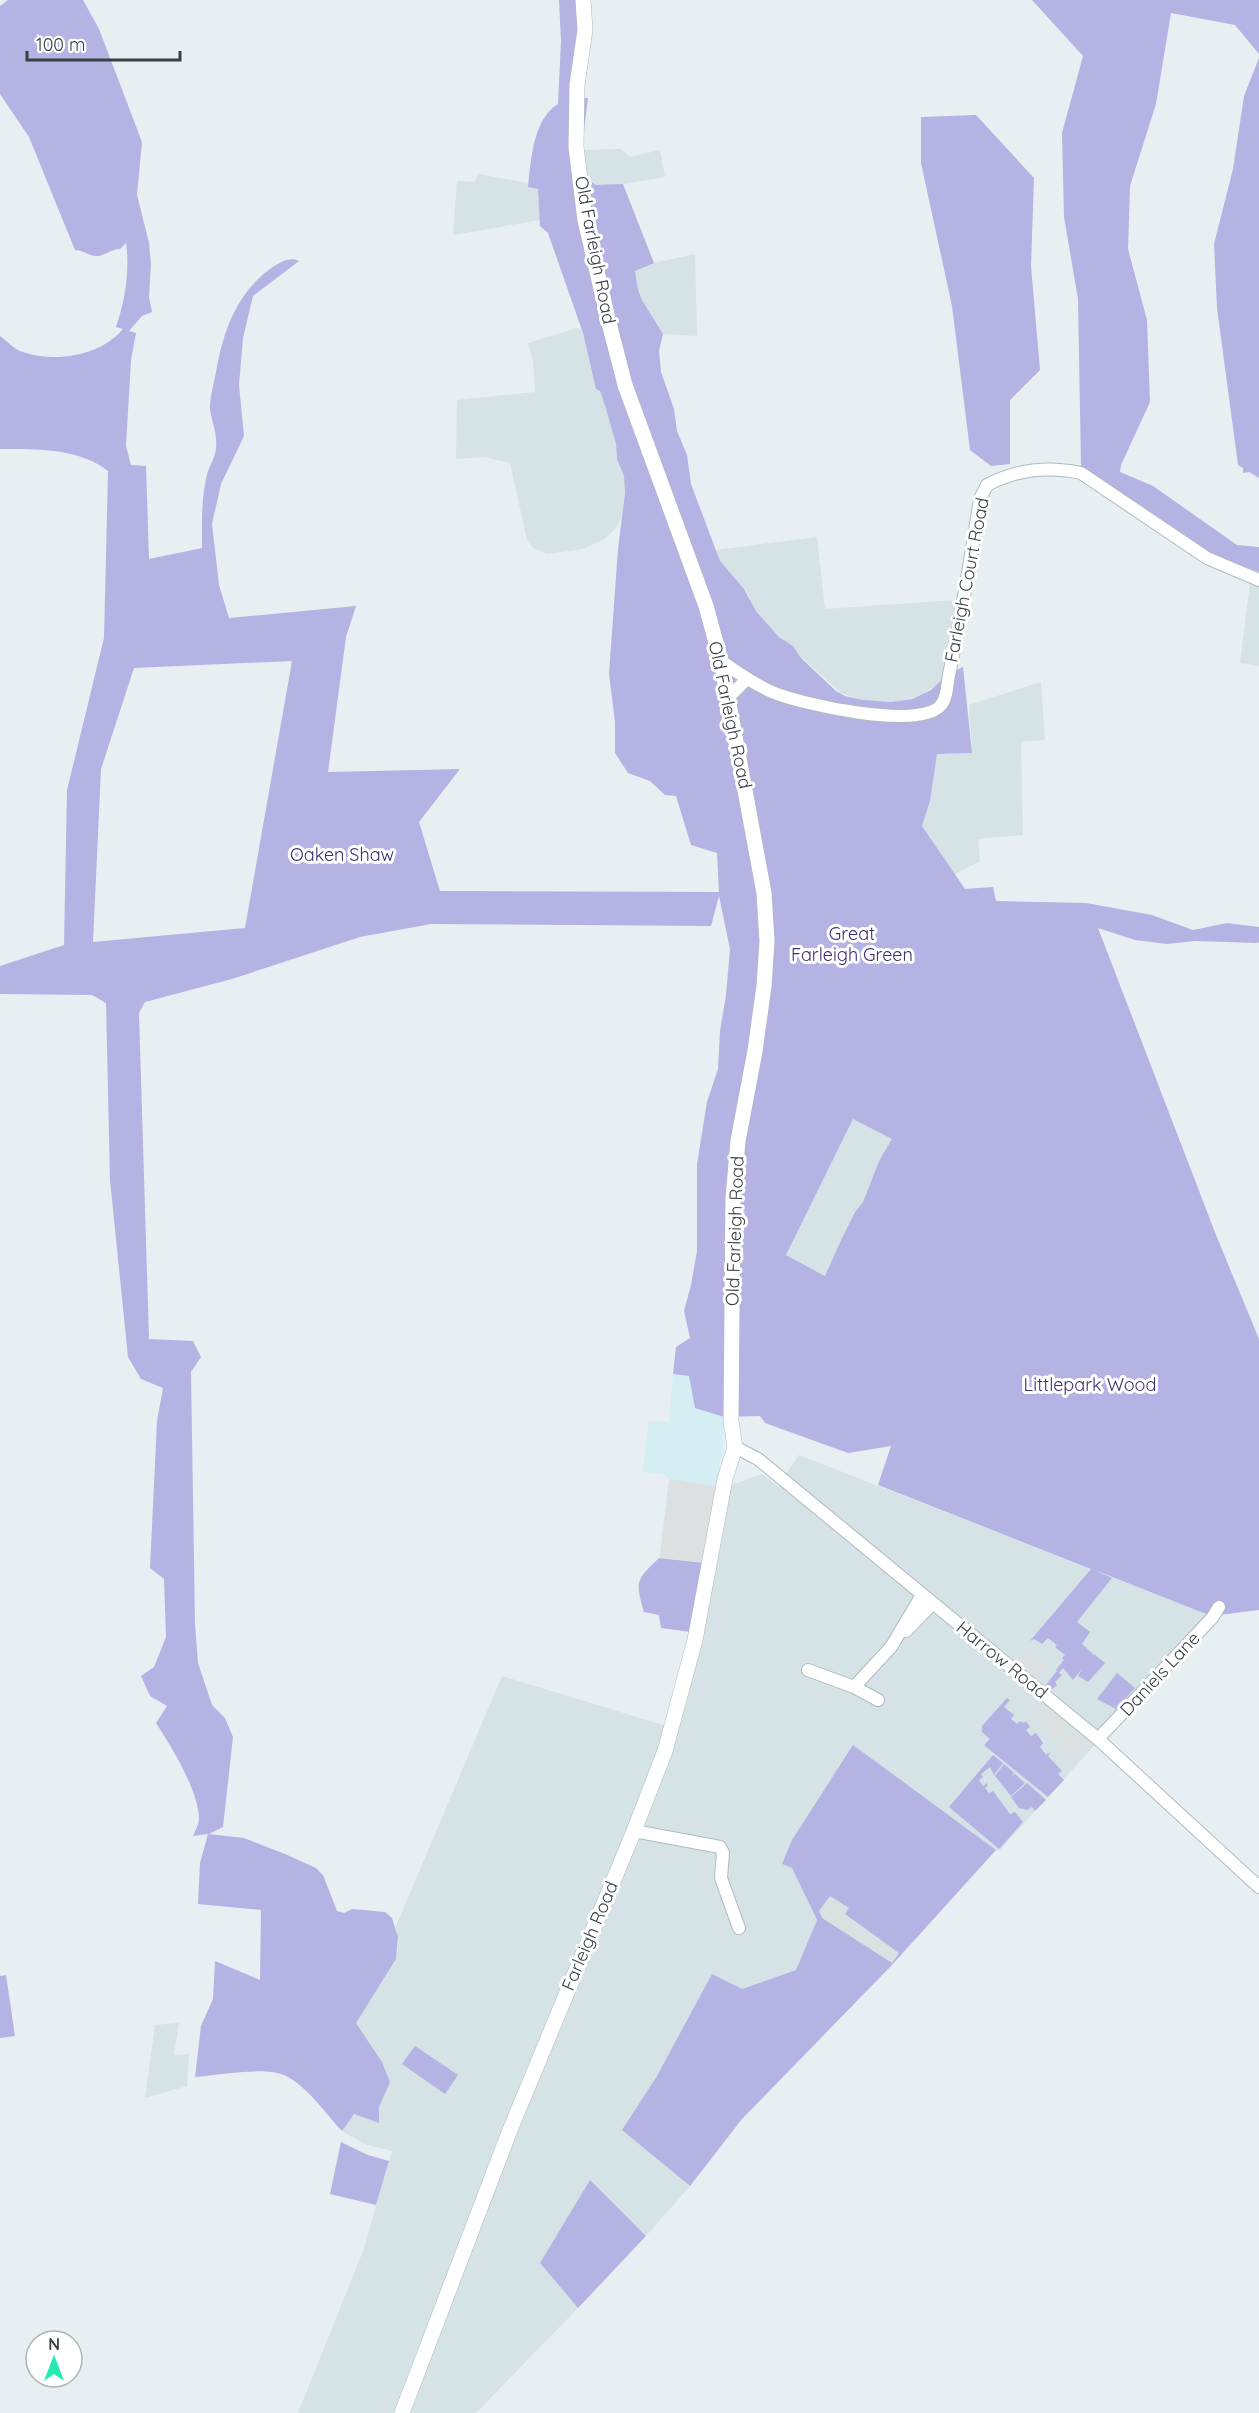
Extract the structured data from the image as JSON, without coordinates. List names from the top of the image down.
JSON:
{
  "streets": {
    "street": [
      "Old Farleigh Road",
      "Farleigh Court Road",
      "Harrow Road",
      "Daniels Lane",
      "Farleigh Road"
    ]
  },
  "crossings": [
    ["Old Farleigh Road", "Farleigh Court Road"],
    ["Old Farleigh Road", "Harrow Road"],
    ["Old Farleigh Road", "Farleigh Road"],
    ["Harrow Road", "Daniels Lane"],
    ["Harrow Road", "Farleigh Road"]
  ],
  "parks": ["Oaken Shaw", "Great Farleigh Green", "Littlepark Wood"],
  "scale_bar": "100 m",
  "north": "top"
}
